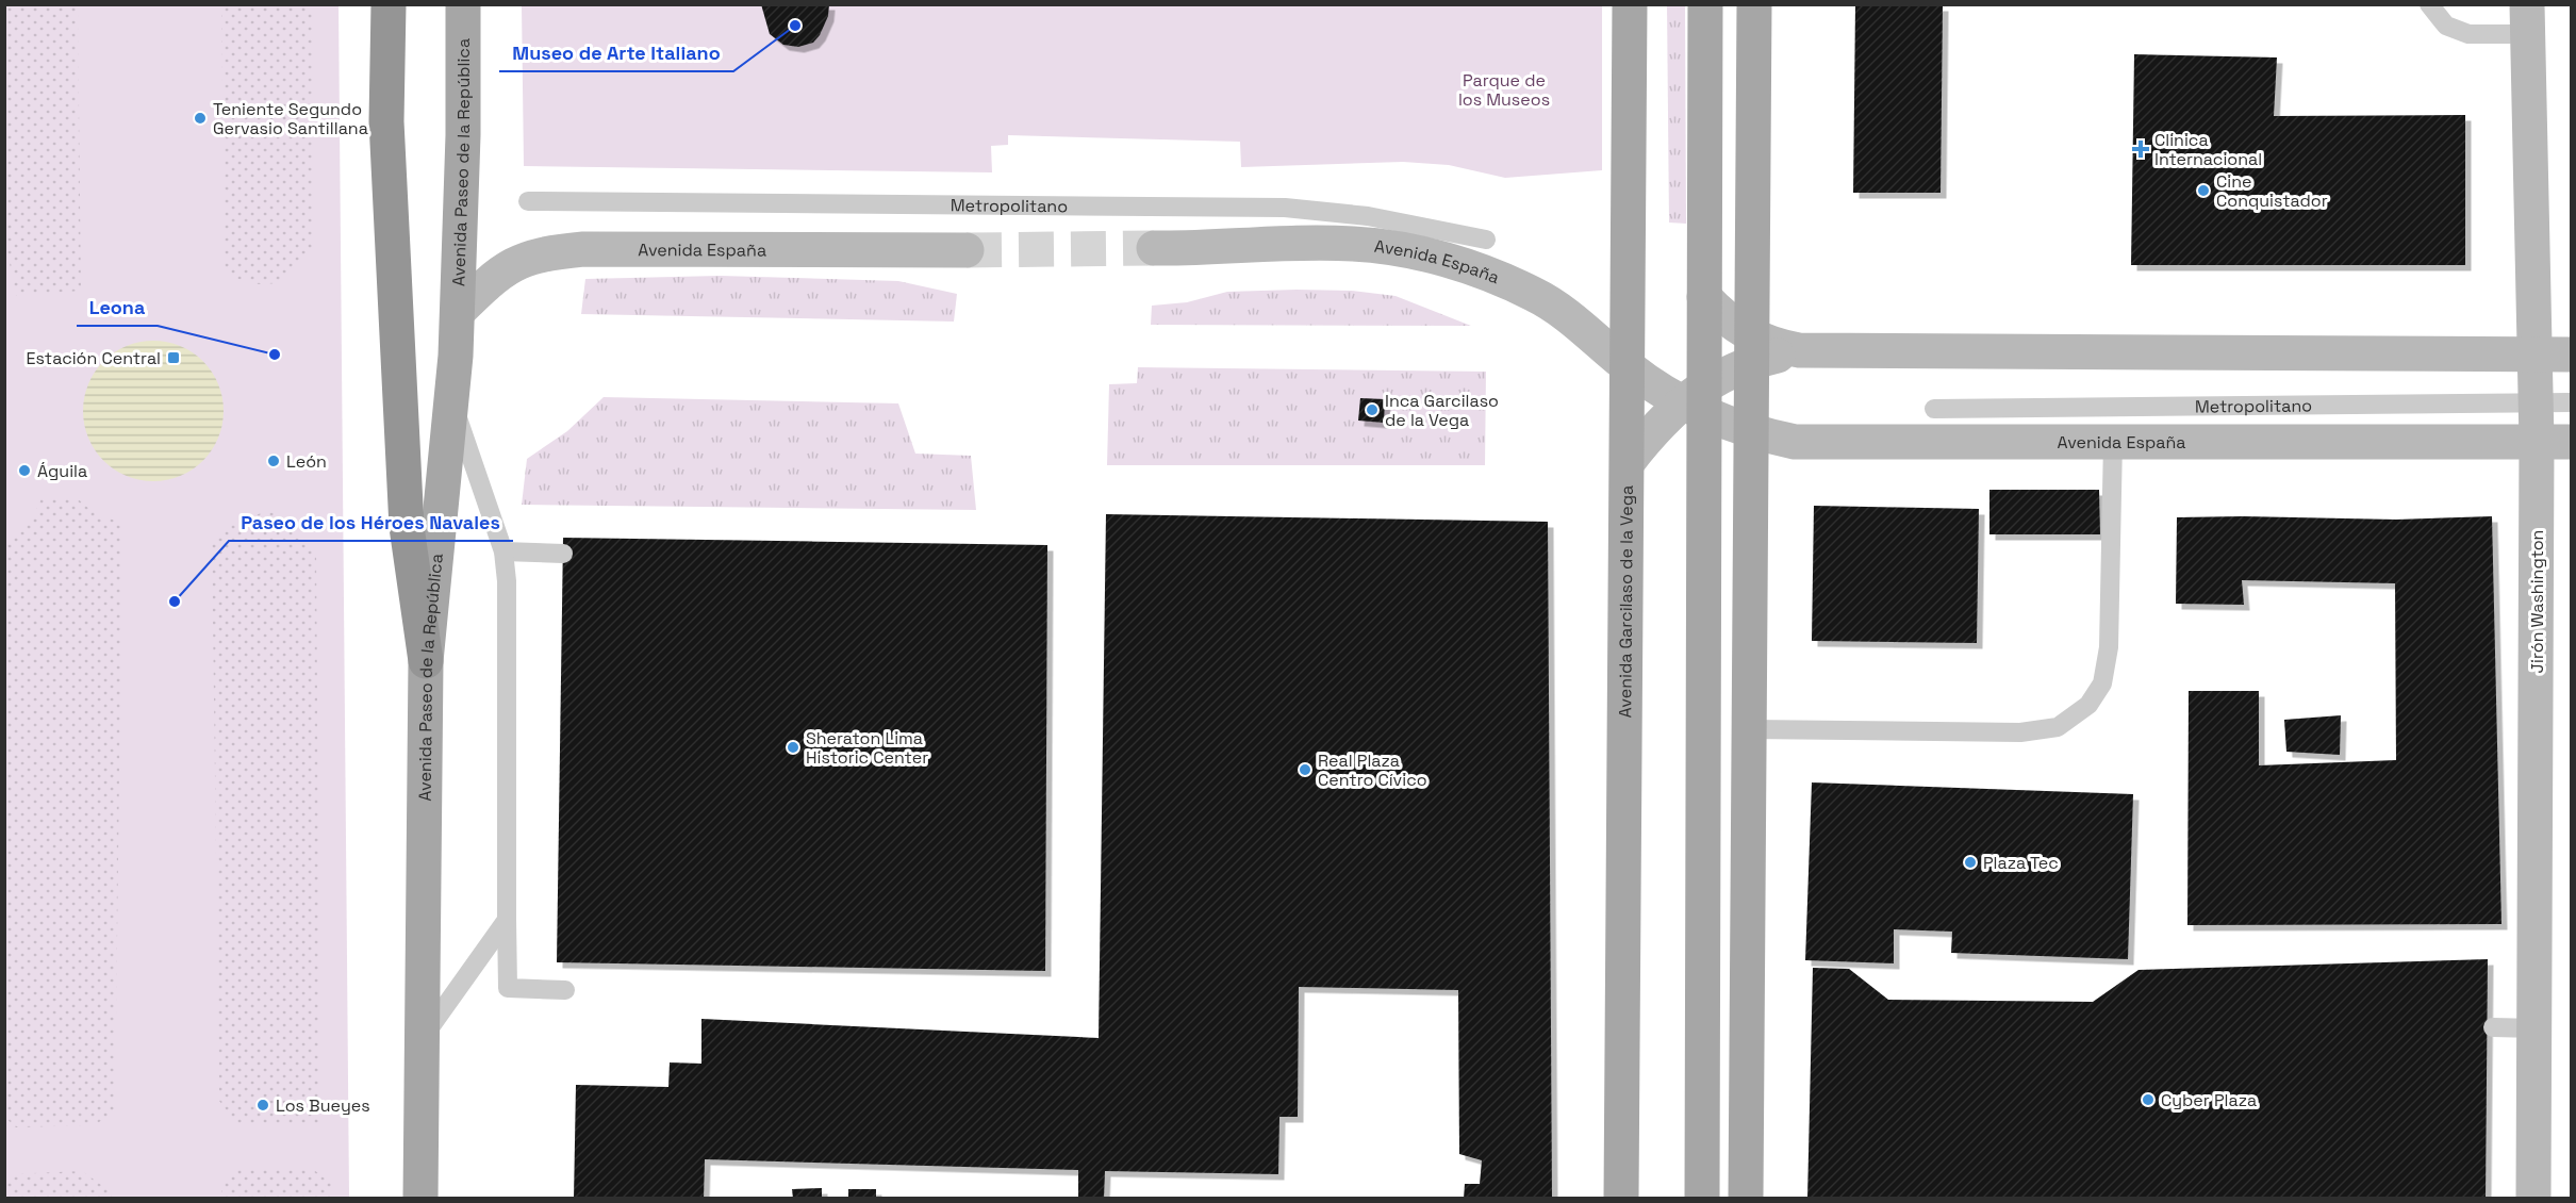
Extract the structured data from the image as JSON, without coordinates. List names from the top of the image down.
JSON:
{
  "streets": {
    "main road": ["Avenida Paseo de la República", "Avenida Garcilaso de la Vega"],
    "street": ["Avenida España", "Jirón Washington"],
    "lane": ["Metropolitano"]
  },
  "crossings": [
    ["Avenida Paseo de la República", "Avenida España"],
    ["Avenida España", "Avenida Garcilaso de la Vega"],
    ["Avenida España", "Jirón Washington"]
  ],
  "parks": ["Parque de los Museos"],
  "places": {
    "other": [
      "Museo de Arte Italiano",
      "Teniente Segundo Gervasio Santillana",
      "Cine Conquistador",
      "Leona",
      "Inca Garcilaso de la Vega",
      "León",
      "Águila",
      "Paseo de los Héroes Navales",
      "Sheraton Lima Historic Center",
      "Real Plaza Centro Cívico",
      "Plaza Tec",
      "Cyber Plaza",
      "Los Bueyes"
    ],
    "health": ["Clinica Internacional"],
    "transit": ["Estación Central"]
  }
}
